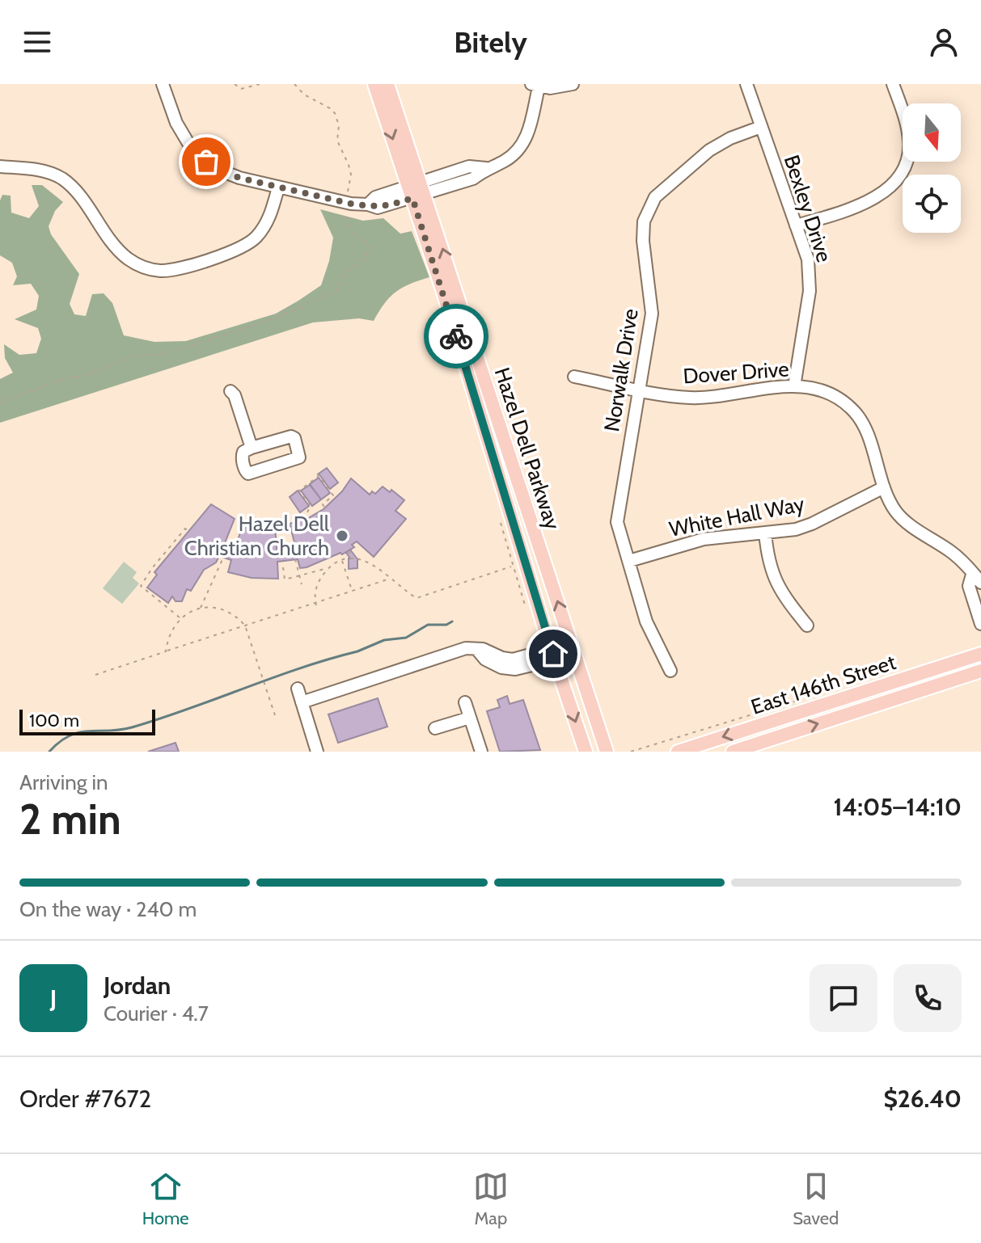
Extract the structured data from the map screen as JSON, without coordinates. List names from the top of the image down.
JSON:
{
  "streets": {
    "main road": ["Hazel Dell Parkway", "East 146th Street"],
    "street": [
      "Bexley Drive",
      "Norwalk Drive",
      "Dover Drive",
      "White Hall Way"
    ]
  },
  "crossings": [
    ["Bexley Drive", "Norwalk Drive"],
    ["Bexley Drive", "Dover Drive"],
    ["Norwalk Drive", "Dover Drive"],
    ["Norwalk Drive", "White Hall Way"],
    ["Dover Drive", "White Hall Way"]
  ],
  "places": ["Hazel Dell Christian Church"],
  "scale_bar": "100 m",
  "north": "bottom",
  "page": {
    "header": "Bitely",
    "scale": "100 m",
    "heading": ["2 min", "Arriving in", "14:05–14:10"],
    "panel": [
      "Jordan",
      "Courier · 4.7",
      "Order #7672",
      "$26.40"
    ],
    "bar": "On the way · 240 m",
    "round": "J",
    "tabs": ["Home", "Map", "Saved"]
  }
}
